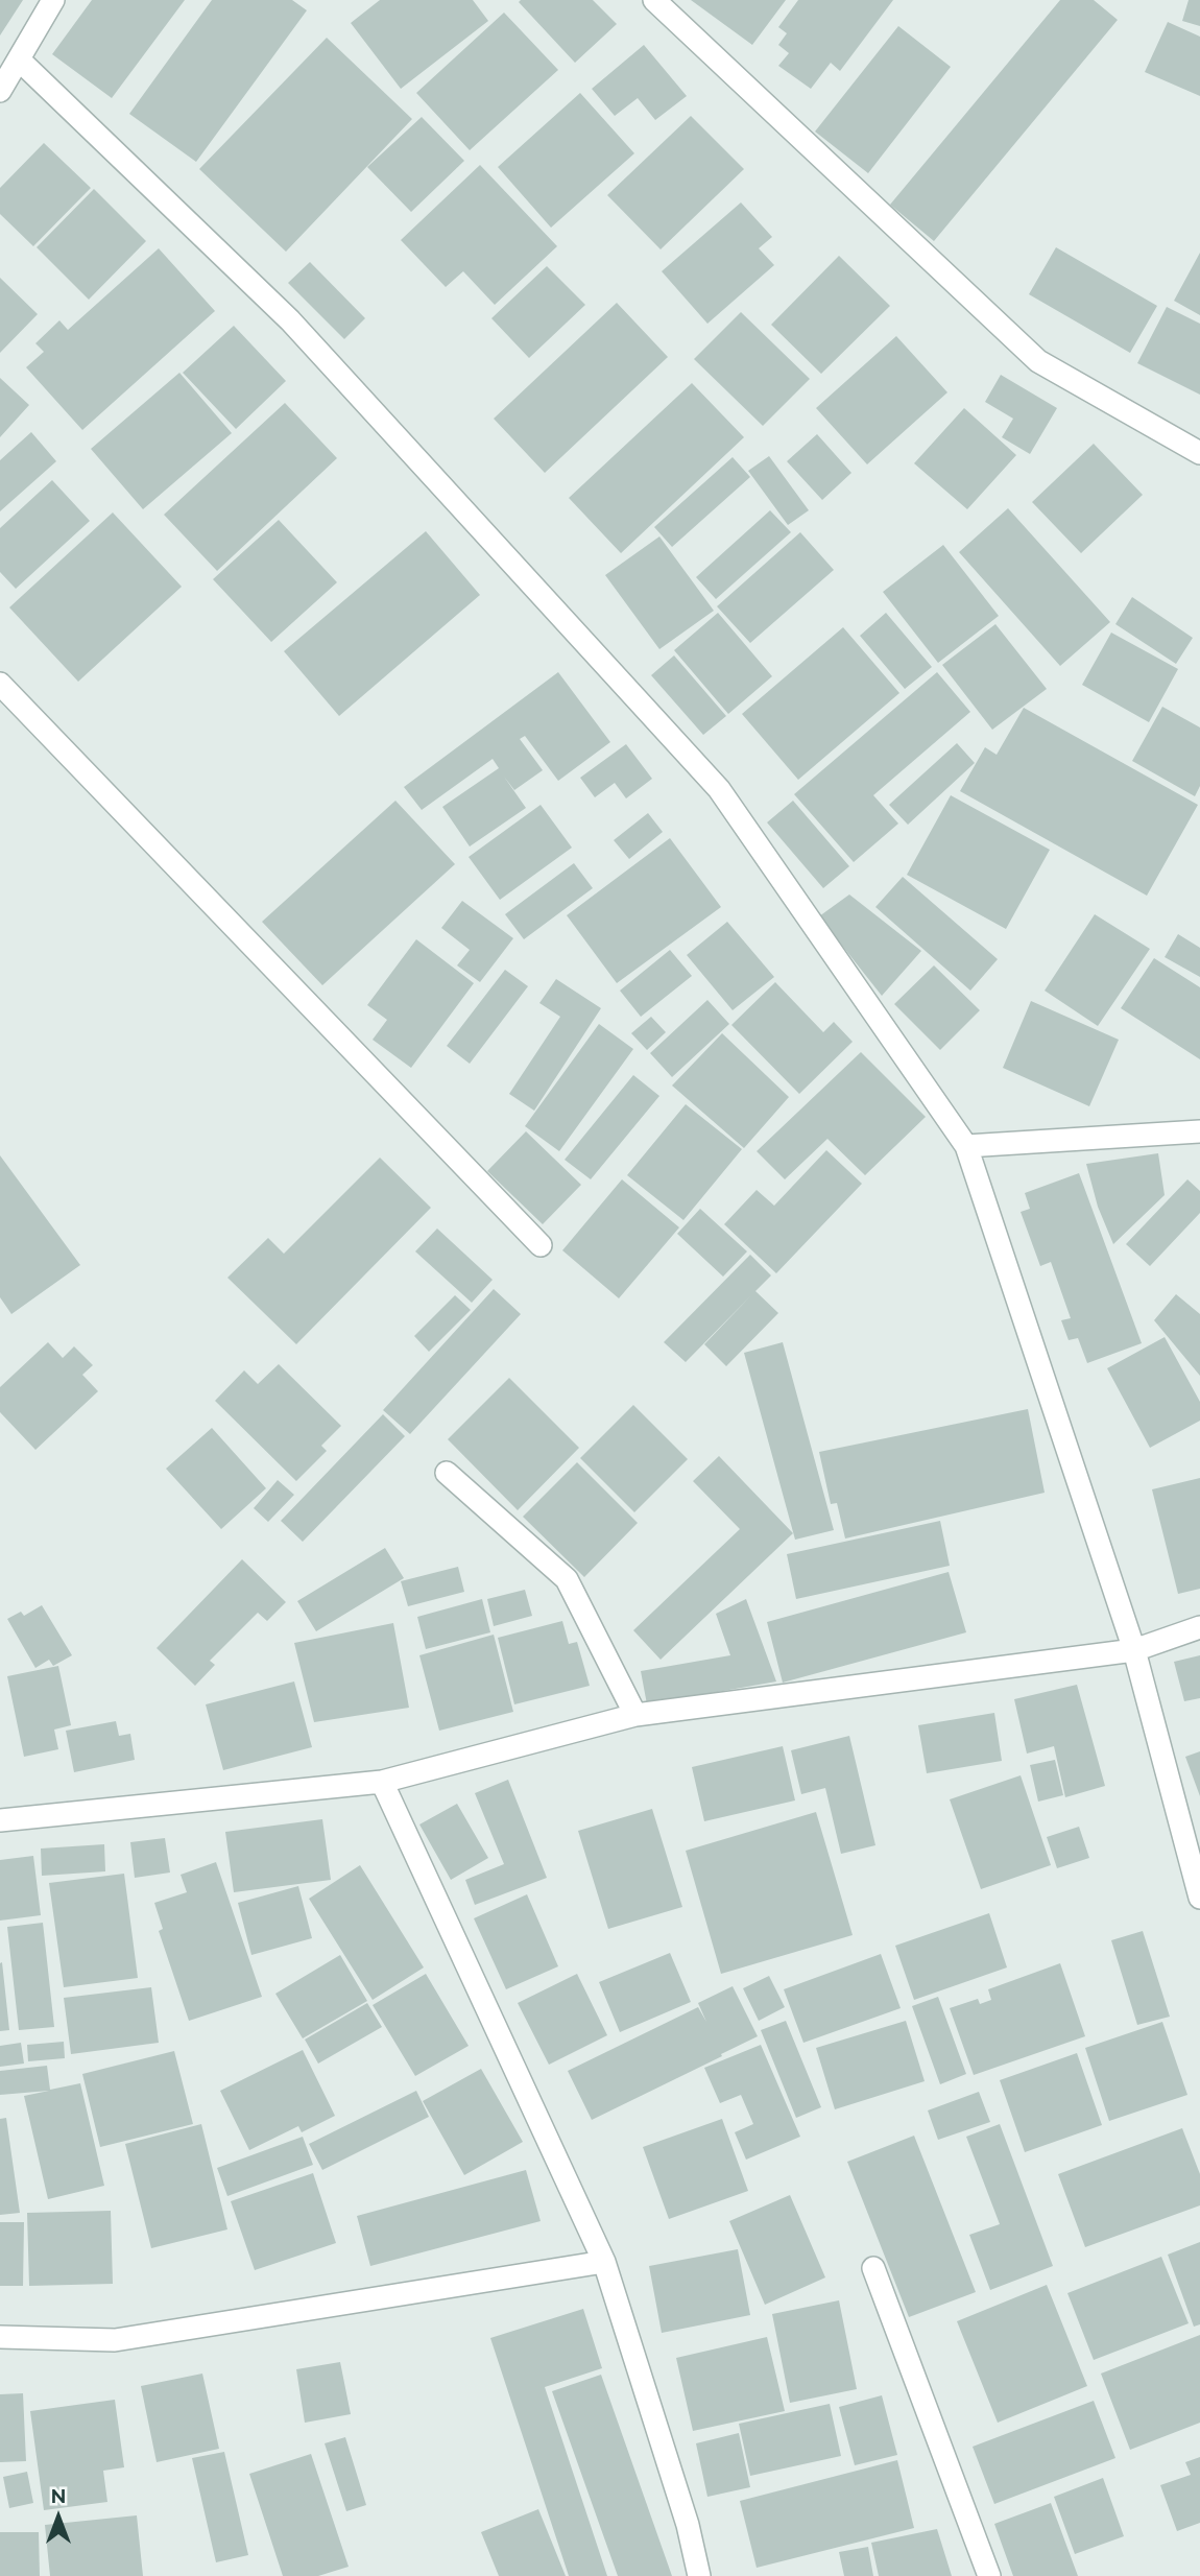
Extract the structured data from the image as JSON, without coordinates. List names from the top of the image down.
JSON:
{
  "north": "top"
}
